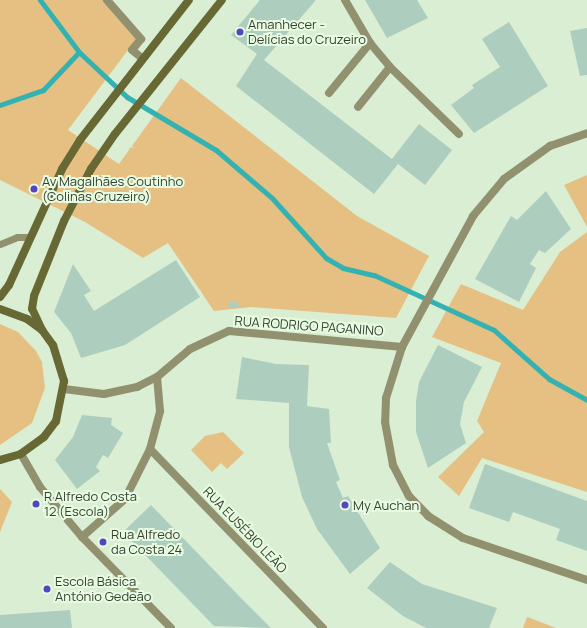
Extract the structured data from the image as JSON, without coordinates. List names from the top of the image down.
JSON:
{
  "streets": {
    "street": ["RUA RODRIGO PAGANINO", "RUA EUSÉBIO LEÃO"]
  },
  "places": [
    "Amanhecer - Delícias do Cruzeiro",
    "Av Magalhães Coutinho (Colinas Cruzeiro)",
    "R Alfredo Costa 12 (Escola)",
    "My Auchan",
    "Rua Alfredo da Costa 24",
    "Escola Básica António Gedeão"
  ]
}
